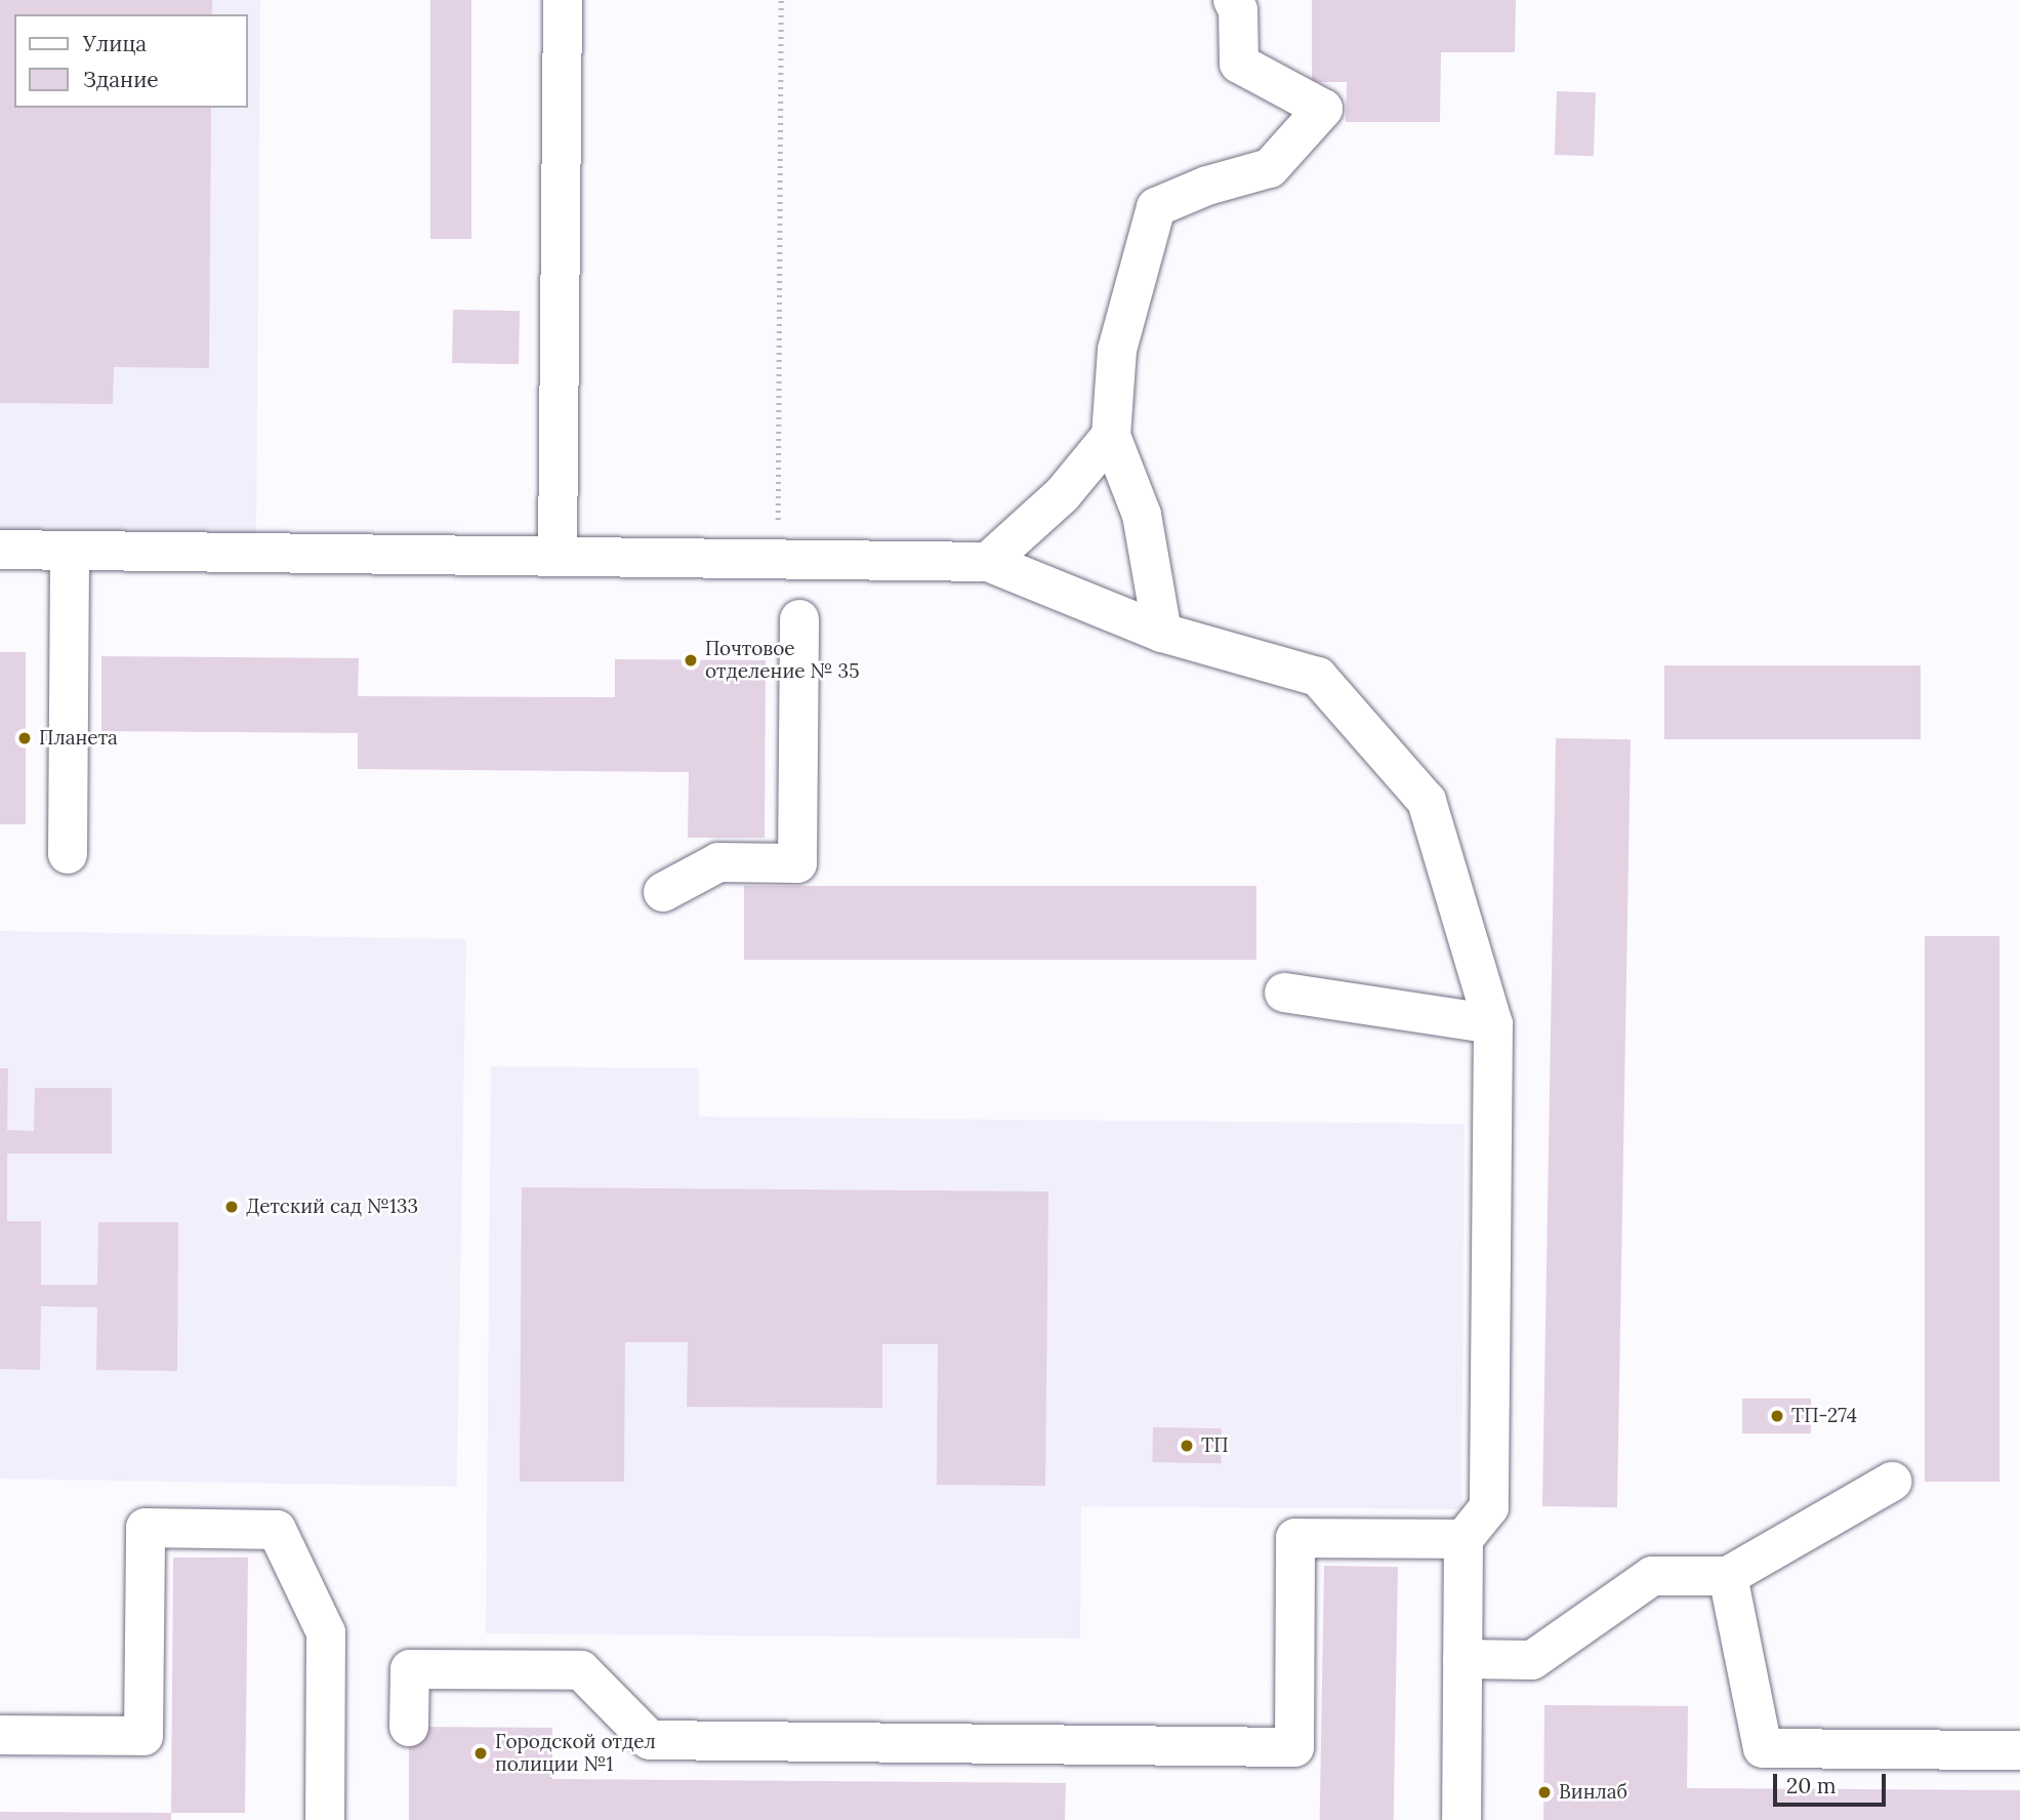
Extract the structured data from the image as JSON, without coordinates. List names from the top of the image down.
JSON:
{
  "places": [
    "Почтовое отделение № 35",
    "Планета",
    "Детский сад №133",
    "ТП-274",
    "ТП",
    "Городской отдел полиции №1",
    "Винлаб"
  ],
  "legend": ["Улица", "Здание"],
  "scale_bar": "20 m"
}
